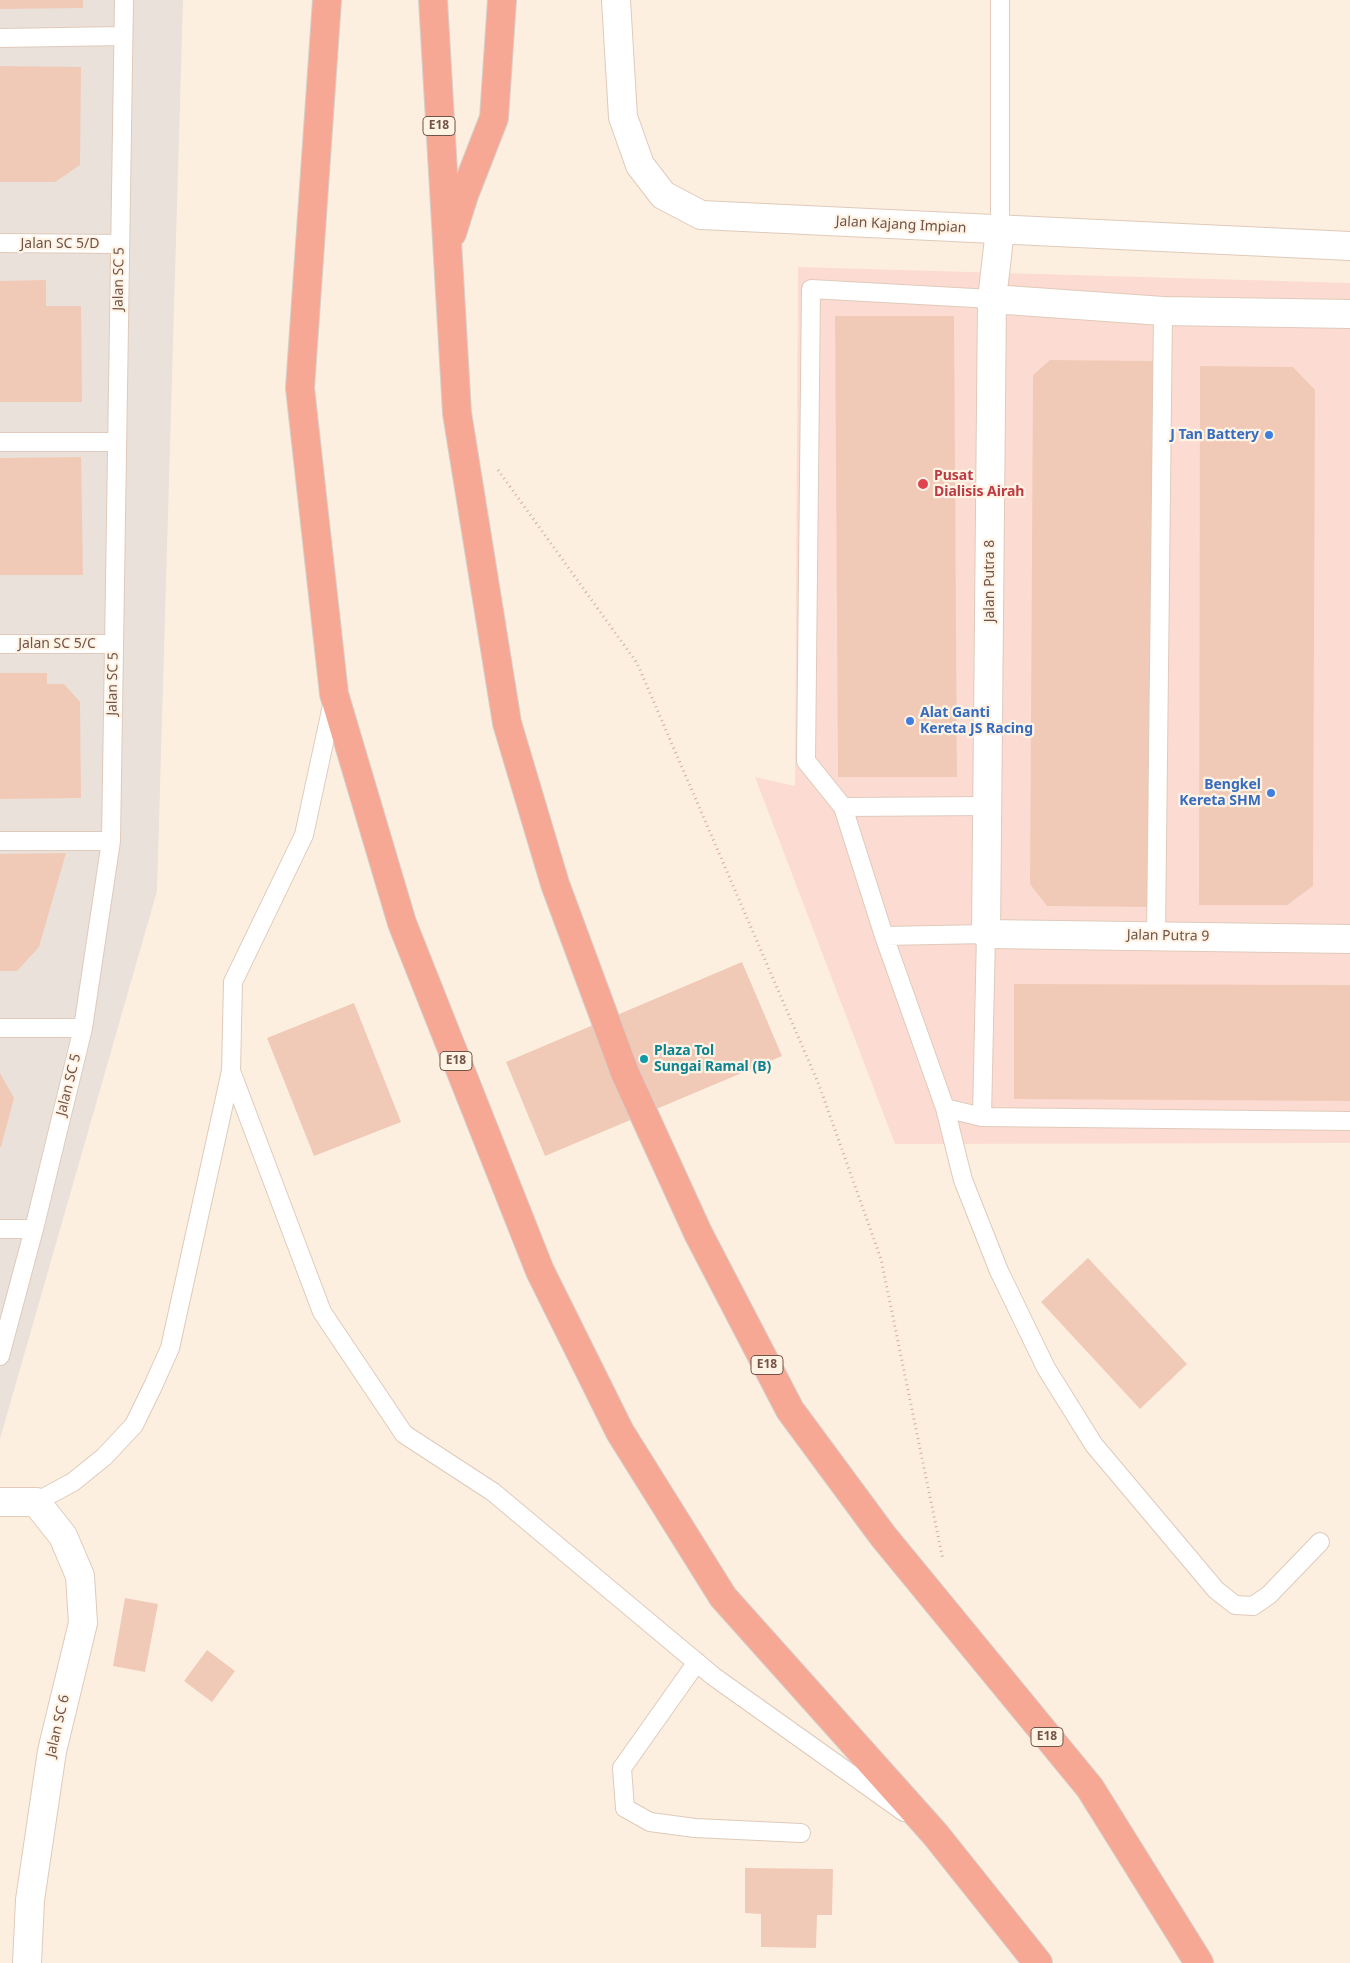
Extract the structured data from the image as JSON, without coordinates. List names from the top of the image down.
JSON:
{
  "streets": {
    "highway": ["E18"],
    "street": [
      "Jalan Kajang Impian",
      "Jalan Putra 8",
      "Jalan Putra 9",
      "Jalan SC 6"
    ],
    "lane": ["Jalan SC 5/D", "Jalan SC 5", "Jalan SC 5/C"]
  },
  "crossings": [
    ["Jalan Kajang Impian", "Jalan Putra 8"],
    ["Jalan SC 5/D", "Jalan SC 5"],
    ["Jalan SC 5", "Jalan SC 5/C"],
    ["Jalan Putra 8", "Jalan Putra 9"]
  ],
  "places": [
    "J Tan Battery",
    "Pusat Dialisis Airah",
    "Alat Ganti Kereta JS Racing",
    "Bengkel Kereta SHM",
    "Plaza Tol Sungai Ramal (B)"
  ]
}
